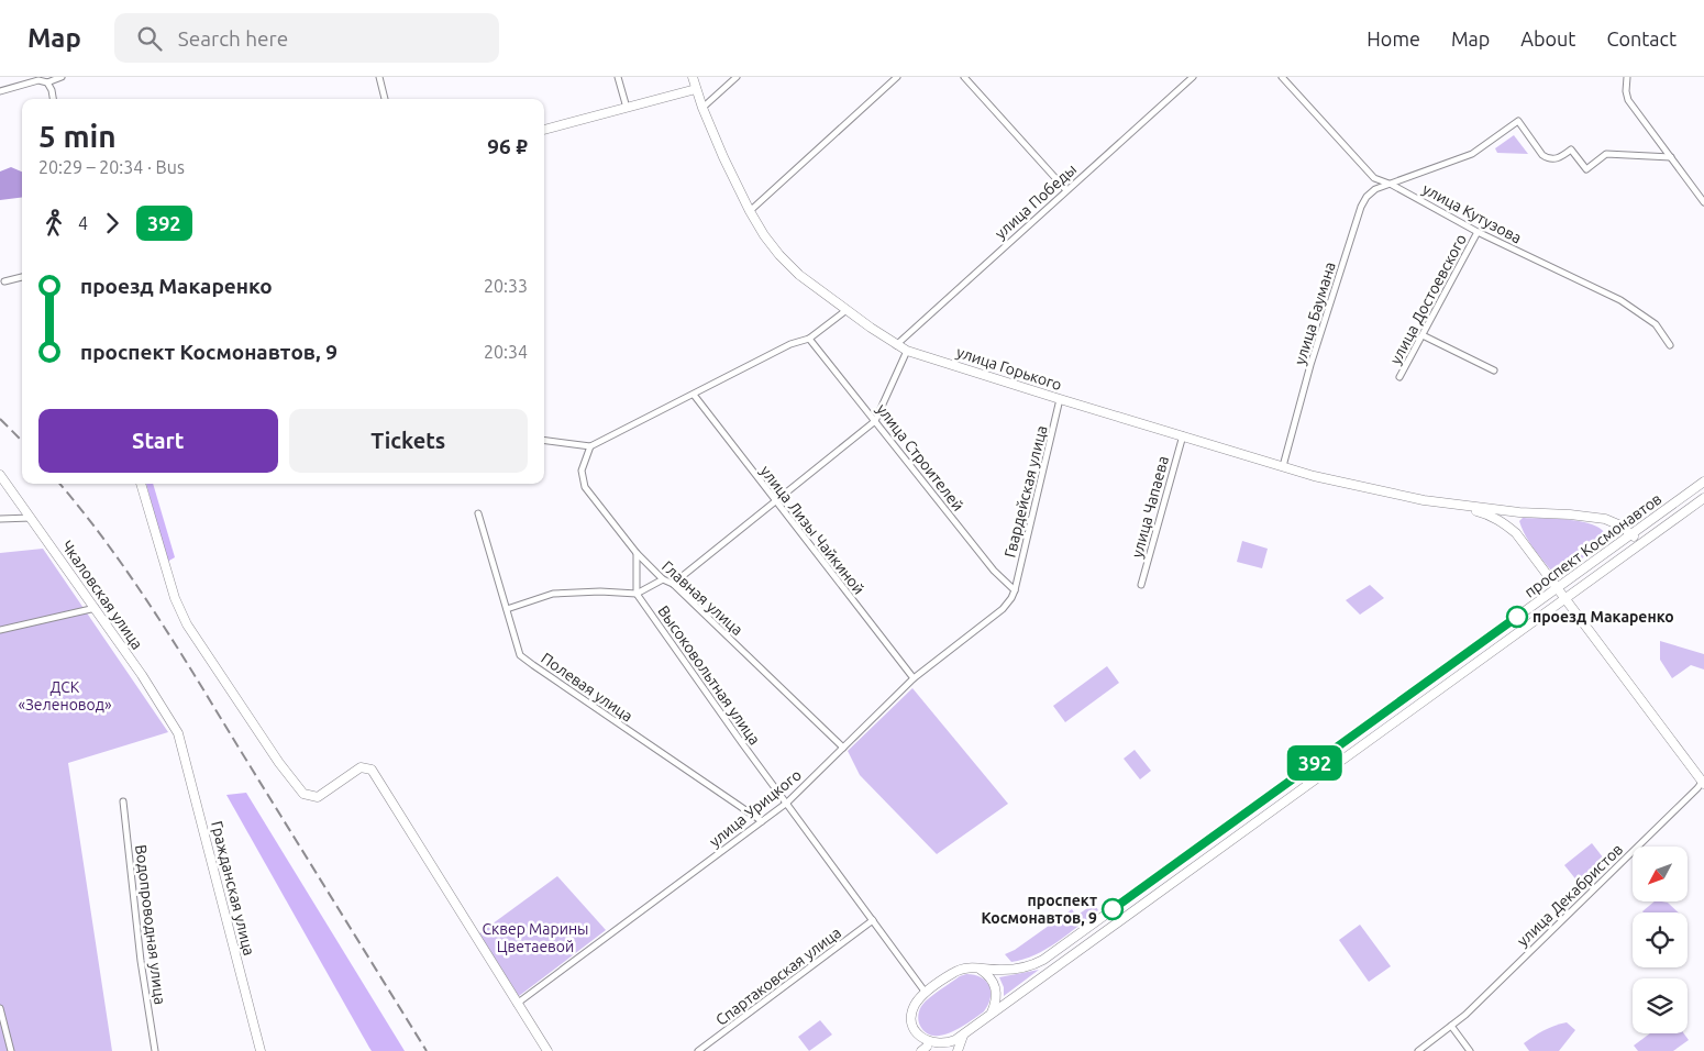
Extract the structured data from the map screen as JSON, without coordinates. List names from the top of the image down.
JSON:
{
  "streets": {
    "main road": [
      "улица Горького",
      "проспект Космонавтов",
      "Чкаловская улица",
      "Гражданская улица"
    ],
    "street": [
      "улица Победы",
      "улица Кутузова",
      "улица Достоевского",
      "улица Баумана",
      "улица Строителей",
      "Гвардейская улица",
      "улица Чапаева",
      "улица Лизы Чайкиной",
      "Главная улица",
      "Высоковольтная улица",
      "Полевая улица",
      "улица Урицкого",
      "улица Декабристов",
      "Водопроводная улица",
      "Спартаковская улица"
    ]
  },
  "crossings": [
    ["улица Победы", "улица Горького"],
    ["улица Кутузова", "улица Достоевского"],
    ["улица Кутузова", "улица Баумана"],
    ["улица Баумана", "улица Горького"],
    ["улица Горького", "Гвардейская улица"],
    ["улица Горького", "улица Чапаева"],
    ["улица Строителей", "Гвардейская улица"],
    ["улица Строителей", "улица Урицкого"],
    ["Гвардейская улица", "улица Урицкого"],
    ["улица Лизы Чайкиной", "улица Урицкого"],
    ["Чкаловская улица", "Гражданская улица"],
    ["Главная улица", "улица Урицкого"],
    ["Высоковольтная улица", "улица Урицкого"],
    ["Полевая улица", "улица Урицкого"]
  ],
  "parks": ["ДСК «Зеленовод»", "Сквер Марины Цветаевой"],
  "places": ["проезд Макаренко", "проспект Космонавтов, 9"],
  "lines": ["bus line 392"],
  "north": "bottom left",
  "page": {
    "header": "Map",
    "search": "Search here",
    "nav": [
      "Home",
      "Map",
      "About",
      "Contact"
    ],
    "on_map": "392",
    "heading": ["5 min", "20:29 – 20:34 · Bus", "96 ₽"],
    "legs": ["4", "392"],
    "list": [
      {
        "name": "проезд Макаренко",
        "value": "20:33"
      },
      {
        "name": "проспект Космонавтов, 9",
        "value": "20:34"
      }
    ],
    "buttons": ["Start", "Tickets"]
  }
}
